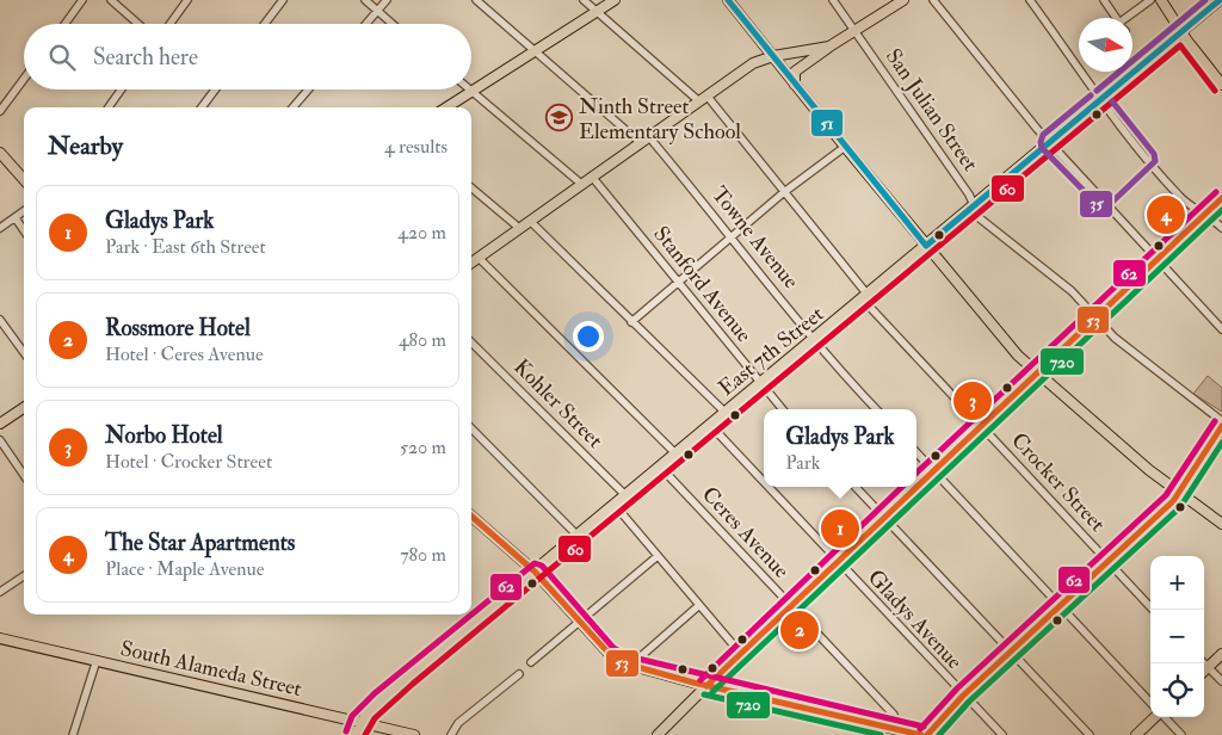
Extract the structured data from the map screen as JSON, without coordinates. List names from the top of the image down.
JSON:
{
  "streets": {
    "main road": ["East 7th Street", "South Alameda Street"],
    "street": [
      "San Julian Street",
      "Towne Avenue",
      "Stanford Avenue",
      "Kohler Street",
      "Crocker Street",
      "Ceres Avenue",
      "Gladys Avenue"
    ]
  },
  "crossings": [
    ["San Julian Street", "East 7th Street"],
    ["Towne Avenue", "East 7th Street"],
    ["Stanford Avenue", "East 7th Street"],
    ["East 7th Street", "Kohler Street"],
    ["East 7th Street", "Crocker Street"],
    ["East 7th Street", "Ceres Avenue"],
    ["East 7th Street", "Gladys Avenue"],
    ["East 7th Street", "South Alameda Street"]
  ],
  "places": {
    "school or university": ["Ninth Street Elementary School"]
  },
  "lines": [
    "transit line 51",
    "transit line 35",
    "transit line 60",
    "transit line 62",
    "transit line 53",
    "transit line 720"
  ],
  "north": "right",
  "page": {
    "search": "Search here",
    "heading": ["Nearby", "4 results"],
    "list": [
      {
        "mark": "1",
        "name": "Gladys Park",
        "note": "Park · East 6th Street",
        "value": "420 m"
      },
      {
        "mark": "2",
        "name": "Rossmore Hotel",
        "note": "Hotel · Ceres Avenue",
        "value": "480 m"
      },
      {
        "mark": "3",
        "name": "Norbo Hotel",
        "note": "Hotel · Crocker Street",
        "value": "520 m"
      },
      {
        "mark": "4",
        "name": "The Star Apartments",
        "note": "Place · Maple Avenue",
        "value": "780 m"
      }
    ],
    "pins": [
      "4",
      "3",
      "1",
      "2"
    ],
    "popup": ["Gladys Park", "Park"],
    "map_buttons": ["+", "−"]
  }
}
